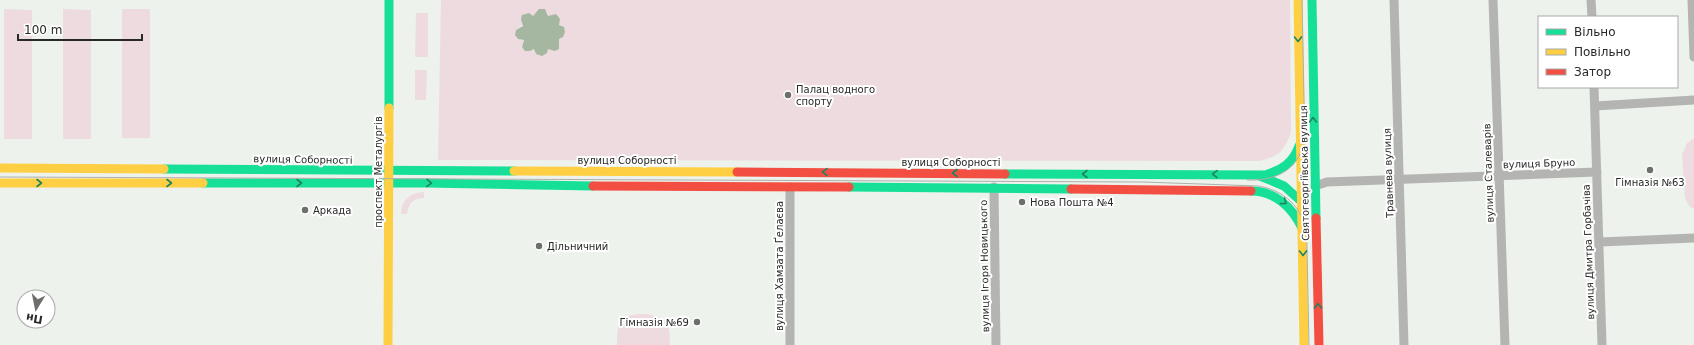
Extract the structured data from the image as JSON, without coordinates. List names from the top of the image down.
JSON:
{
  "streets": {
    "main road": ["вулиця Соборності", "проспект Металургів", "Святогеоргіївська вулиця"],
    "street": [
      "вулиця Бруно",
      "Травнева вулиця",
      "вулиця Сталеварів",
      "вулиця Дмитра Горбачіва",
      "вулиця Хамзата Ґелаєва",
      "вулиця Ігоря Новицького"
    ]
  },
  "crossings": [
    ["вулиця Соборності", "проспект Металургів"],
    ["вулиця Бруно", "Святогеоргіївська вулиця"],
    ["вулиця Бруно", "Травнева вулиця"],
    ["вулиця Бруно", "вулиця Сталеварів"],
    ["вулиця Бруно", "вулиця Дмитра Горбачіва"]
  ],
  "places": [
    "Палац водного спорту",
    "Гімназія №63",
    "Нова Пошта №4",
    "Аркада",
    "Дільничний",
    "Гімназія №69"
  ],
  "legend": ["Вільно", "Повільно", "Затор"],
  "scale_bar": "100 m",
  "north": "bottom"
}
